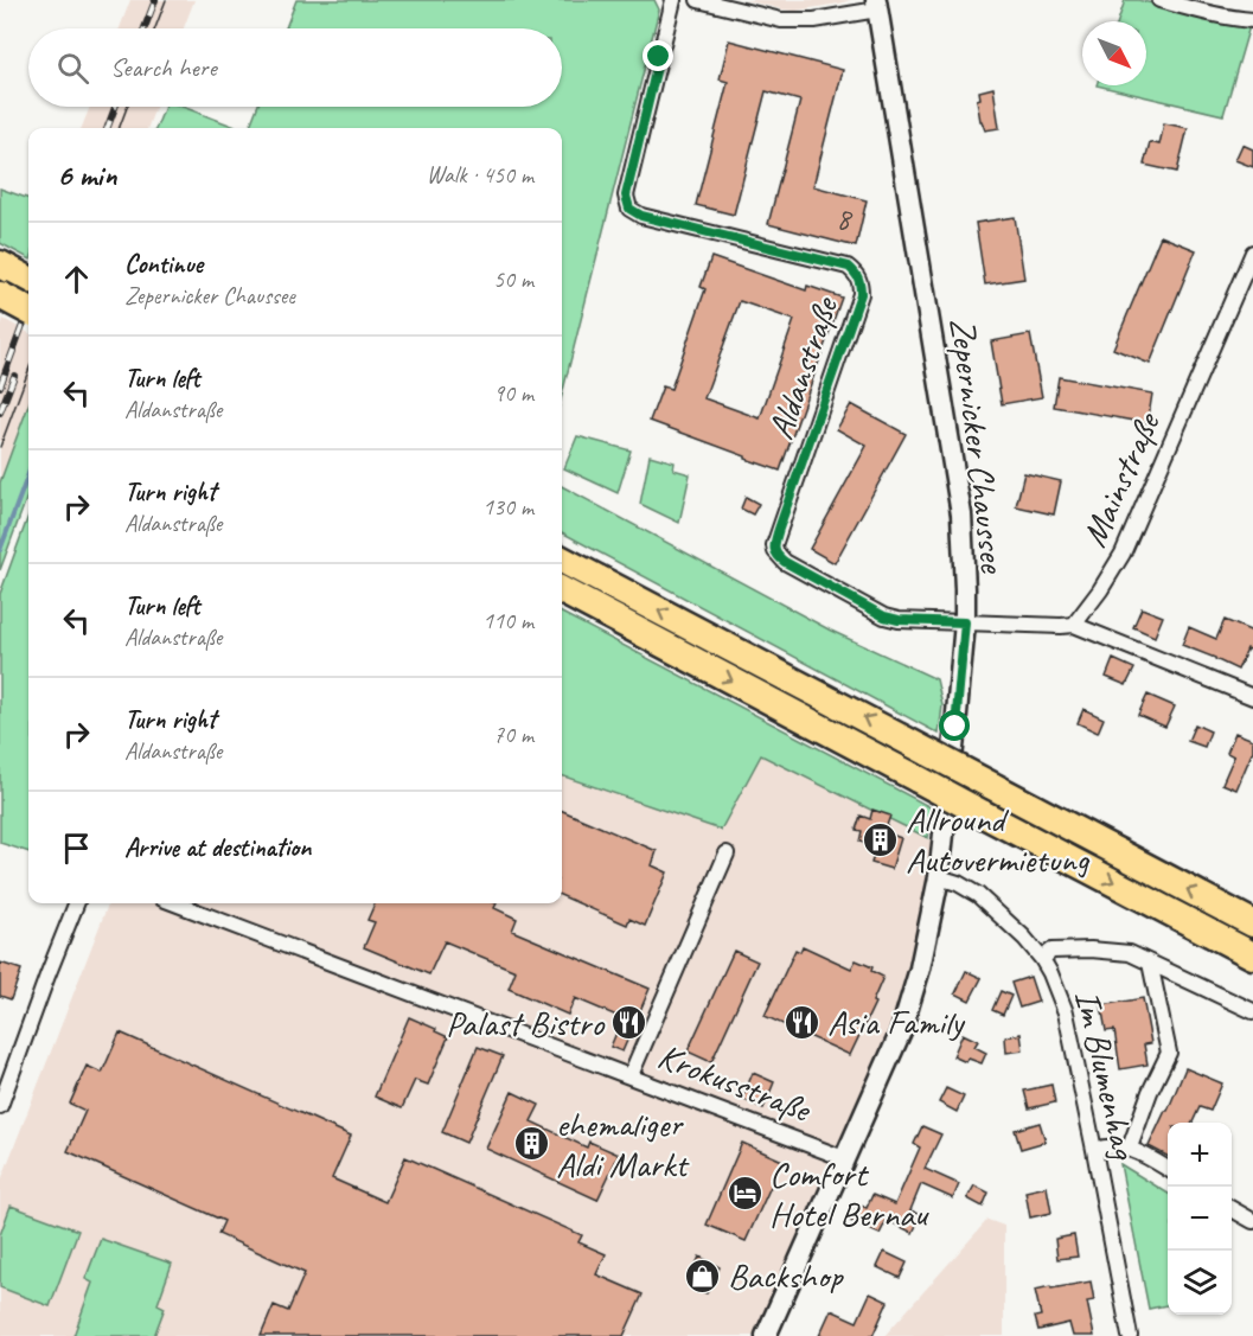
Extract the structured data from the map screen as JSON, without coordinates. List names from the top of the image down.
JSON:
{
  "streets": {
    "main road": ["Zepernicker Chaussee"],
    "street": [
      "Aldanstraße",
      "Mainstraße",
      "Im Blumenhag",
      "Krokusstraße"
    ]
  },
  "crossings": [
    ["Aldanstraße", "Zepernicker Chaussee"],
    ["Zepernicker Chaussee", "Im Blumenhag"],
    ["Zepernicker Chaussee", "Krokusstraße"]
  ],
  "places": {
    "building": ["Allround Autovermietung", "ehemaliger Aldi Markt"],
    "restaurant": ["Asia Family", "Palast Bistro"],
    "hotel": ["Comfort Hotel Bernau"],
    "shop": ["Backshop"]
  },
  "house_numbers": ["8"],
  "north": "bottom right",
  "page": {
    "search": "Search here",
    "heading": ["6 min", "Walk · 450 m"],
    "list": [
      ["Continue", "Zepernicker Chaussee", "50 m"],
      ["Turn left", "Aldanstraße", "90 m"],
      ["Turn right", "Aldanstraße", "130 m"],
      ["Turn left", "Aldanstraße", "110 m"],
      ["Turn right", "Aldanstraße", "70 m"],
      "Arrive at destination"
    ],
    "map_buttons": ["+", "−"]
  }
}
